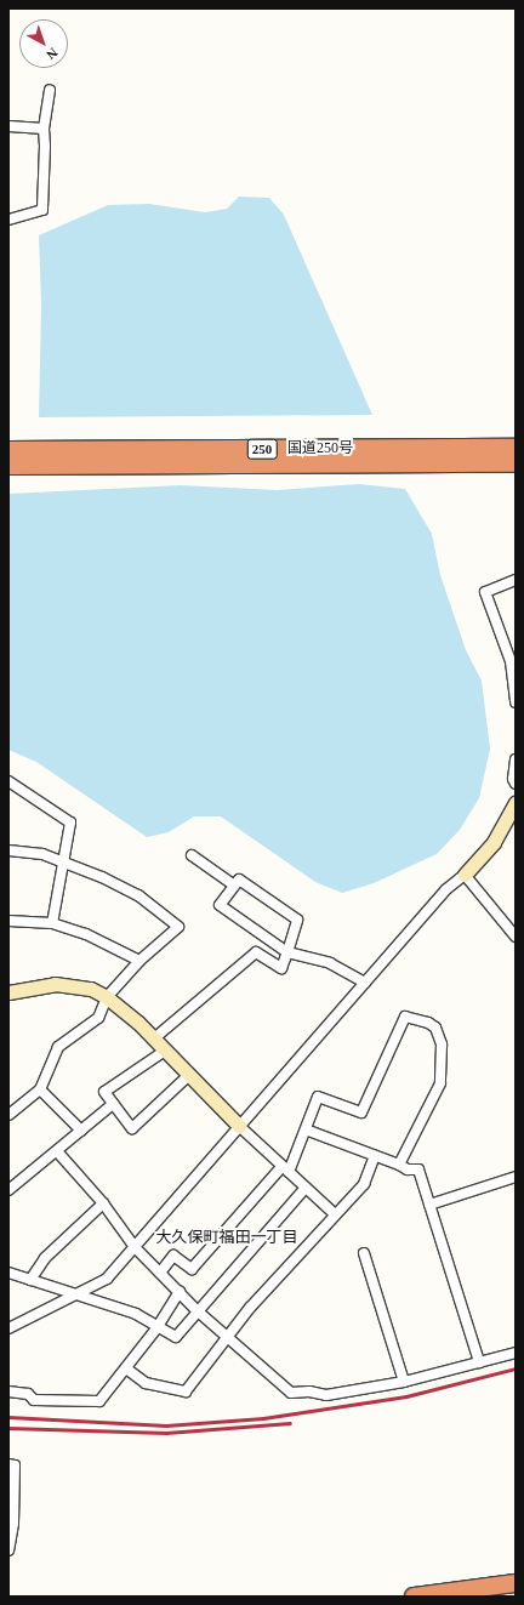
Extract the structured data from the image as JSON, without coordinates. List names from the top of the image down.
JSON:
{
  "streets": {
    "highway": ["250", "国道250号"]
  },
  "districts": ["大久保町福田一丁目"],
  "north": "bottom right"
}
